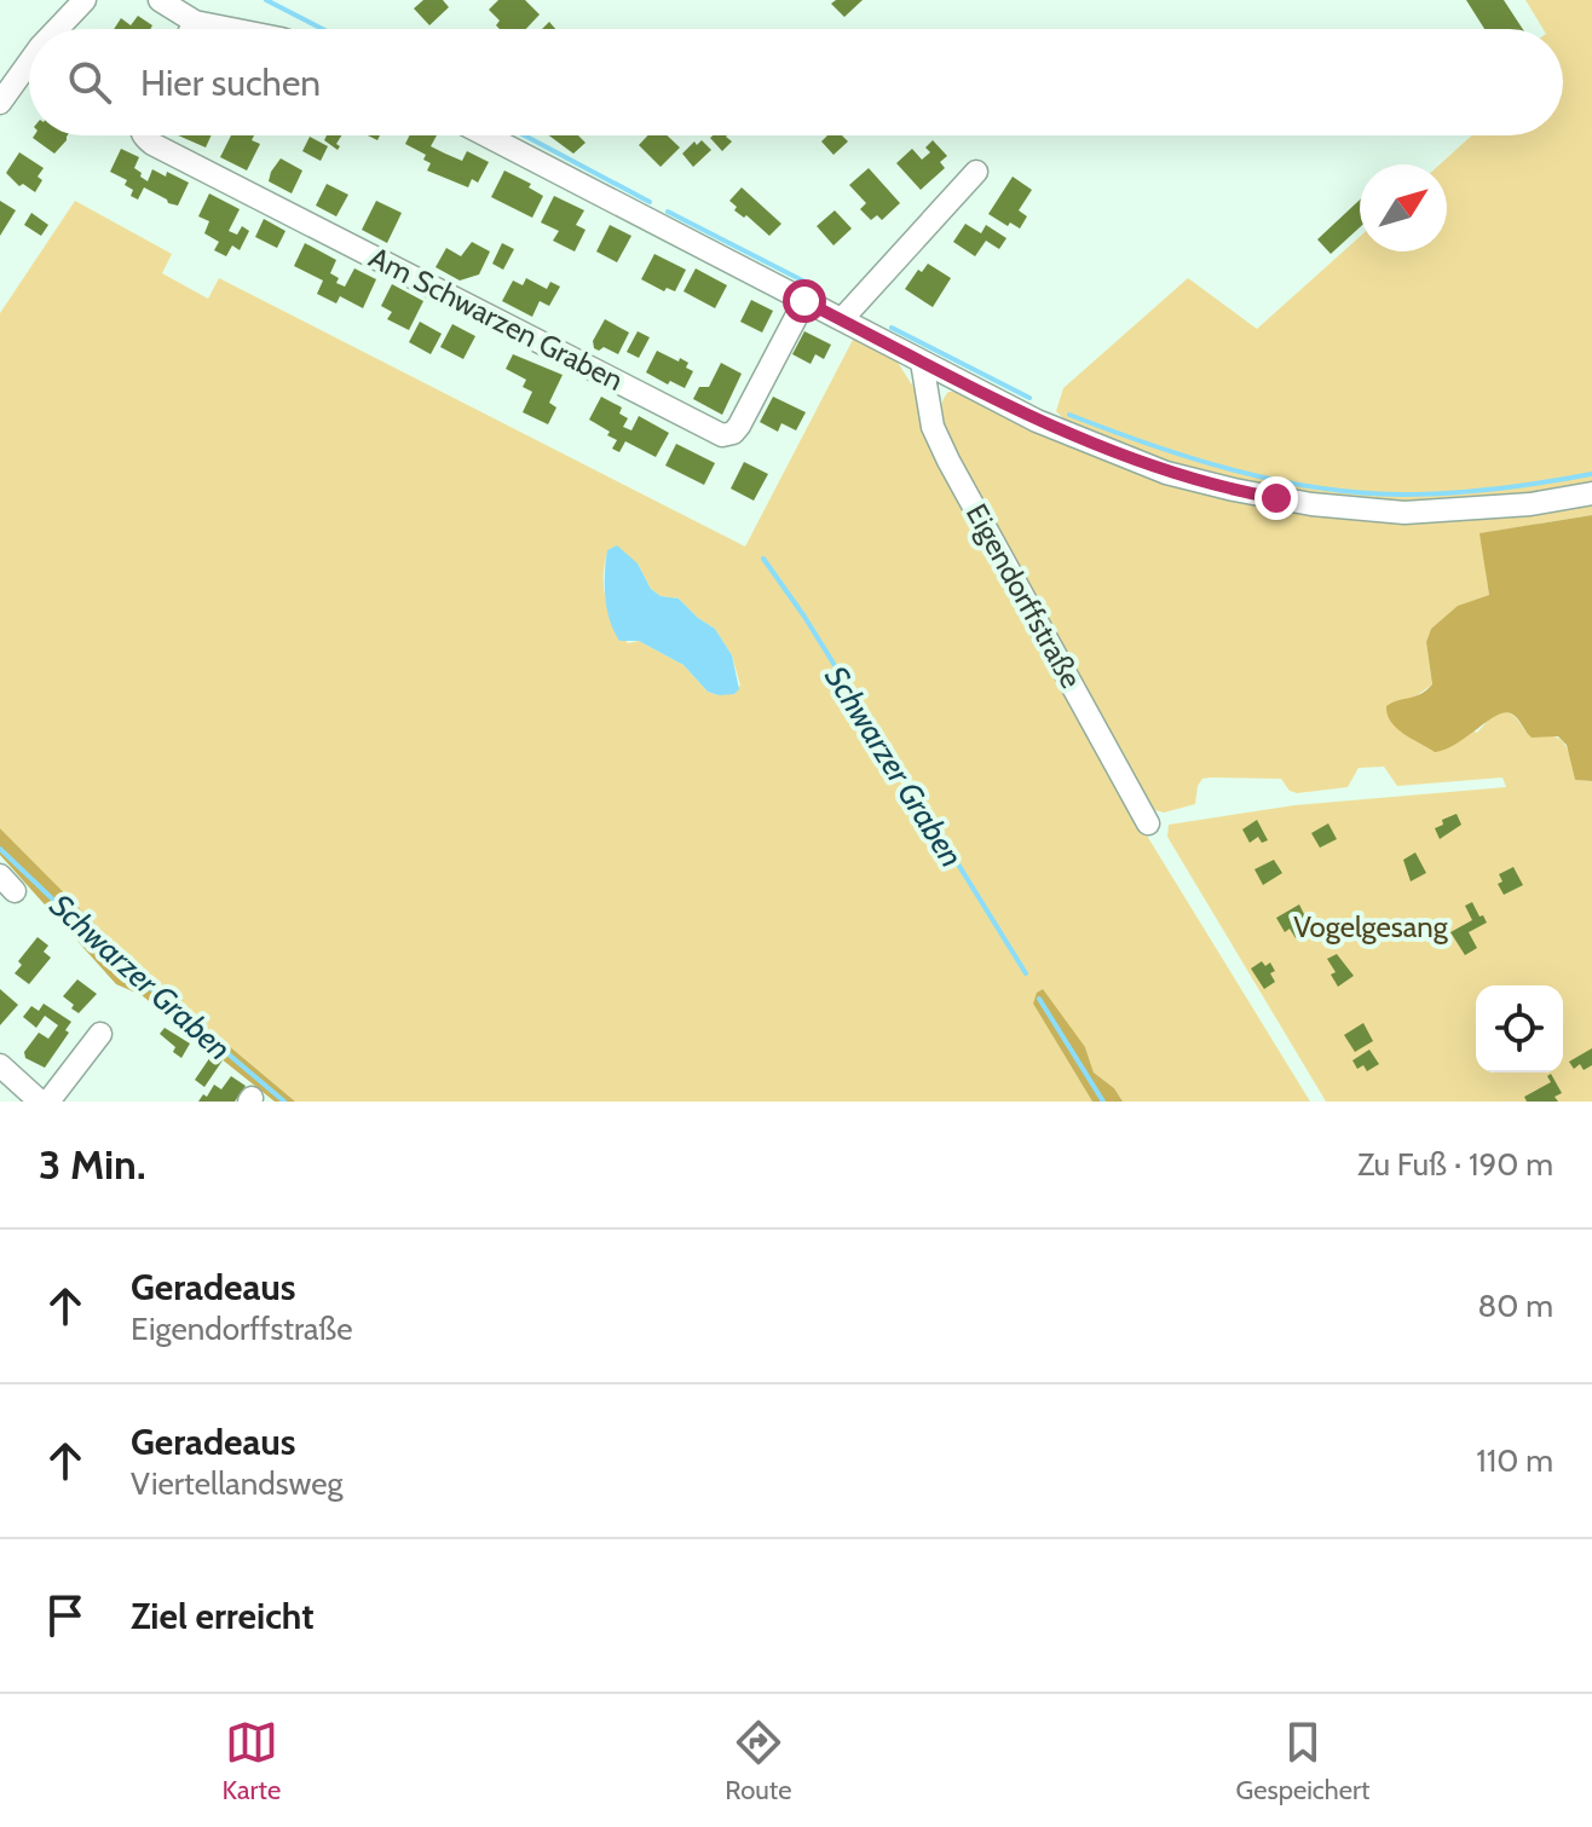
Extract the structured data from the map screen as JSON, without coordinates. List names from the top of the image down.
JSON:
{
  "streets": {
    "street": ["Am Schwarzen Graben", "Eigendorffstraße"]
  },
  "water": ["Schwarzer Graben"],
  "parks": ["Vogelgesang"],
  "north": "top right",
  "page": {
    "search": "Hier suchen",
    "heading": ["3 Min.", "Zu Fuß · 190 m"],
    "list": [
      ["Geradeaus", "Eigendorffstraße", "80 m"],
      ["Geradeaus", "Viertellandsweg", "110 m"],
      "Ziel erreicht"
    ],
    "nav": ["Karte", "Route", "Gespeichert"]
  }
}
